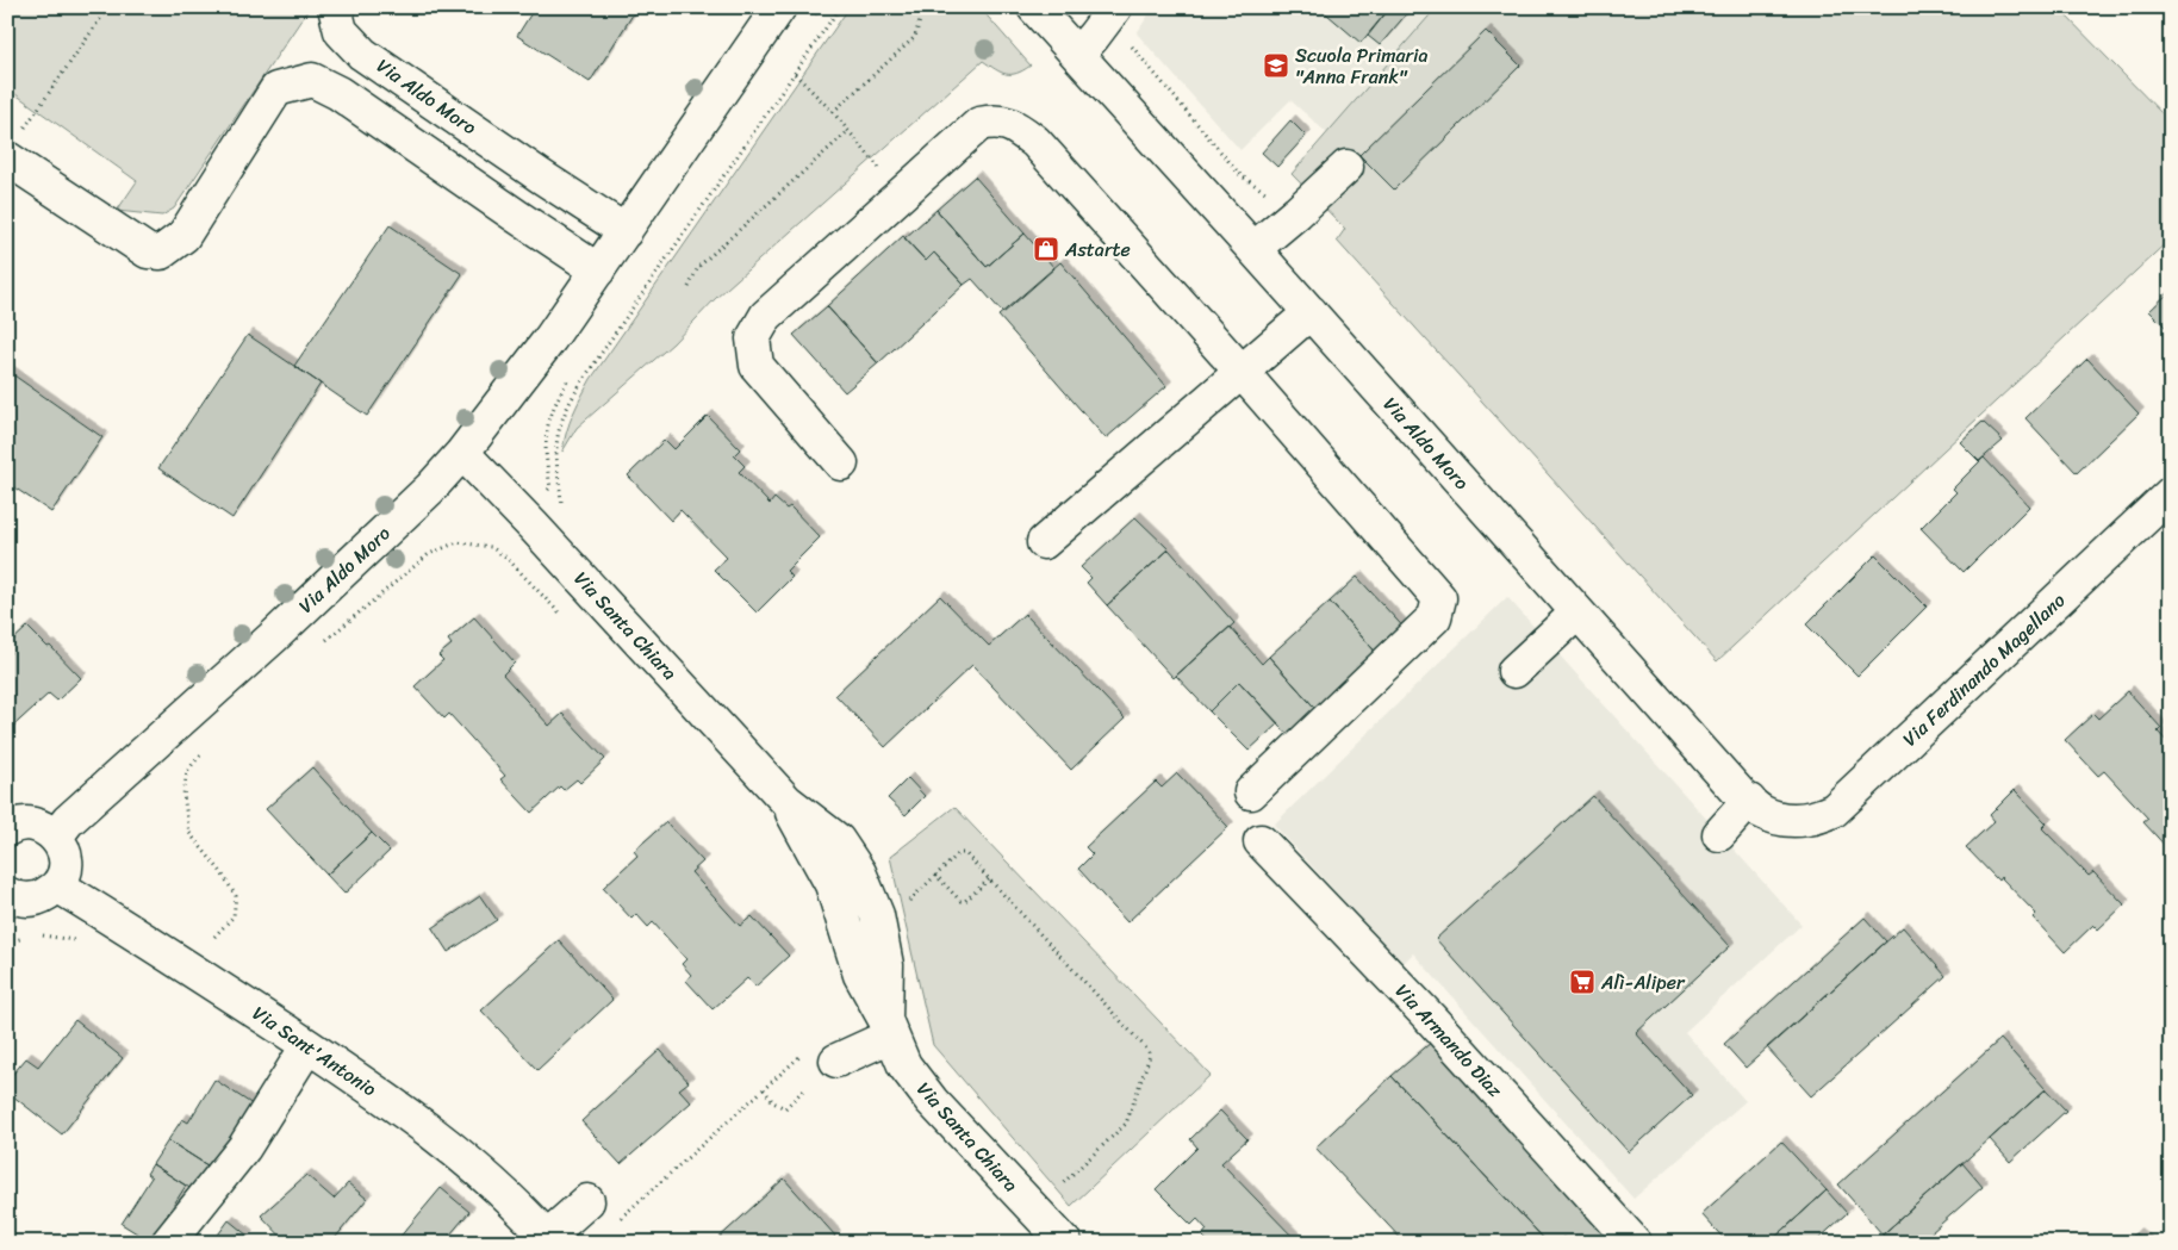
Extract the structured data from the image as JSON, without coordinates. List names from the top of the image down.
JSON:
{
  "streets": {
    "street": [
      "Via Aldo Moro",
      "Via Santa Chiara",
      "Via Ferdinando Magellano",
      "Via Armando Diaz",
      "Via Sant'Antonio"
    ]
  },
  "crossings": [
    ["Via Aldo Moro", "Via Santa Chiara"],
    ["Via Aldo Moro", "Via Ferdinando Magellano"]
  ],
  "places": {
    "school or university": ["Scuola Primaria \"Anna Frank\""],
    "shop": ["Astarte"],
    "supermarket": ["Alì-Aliper"]
  }
}
